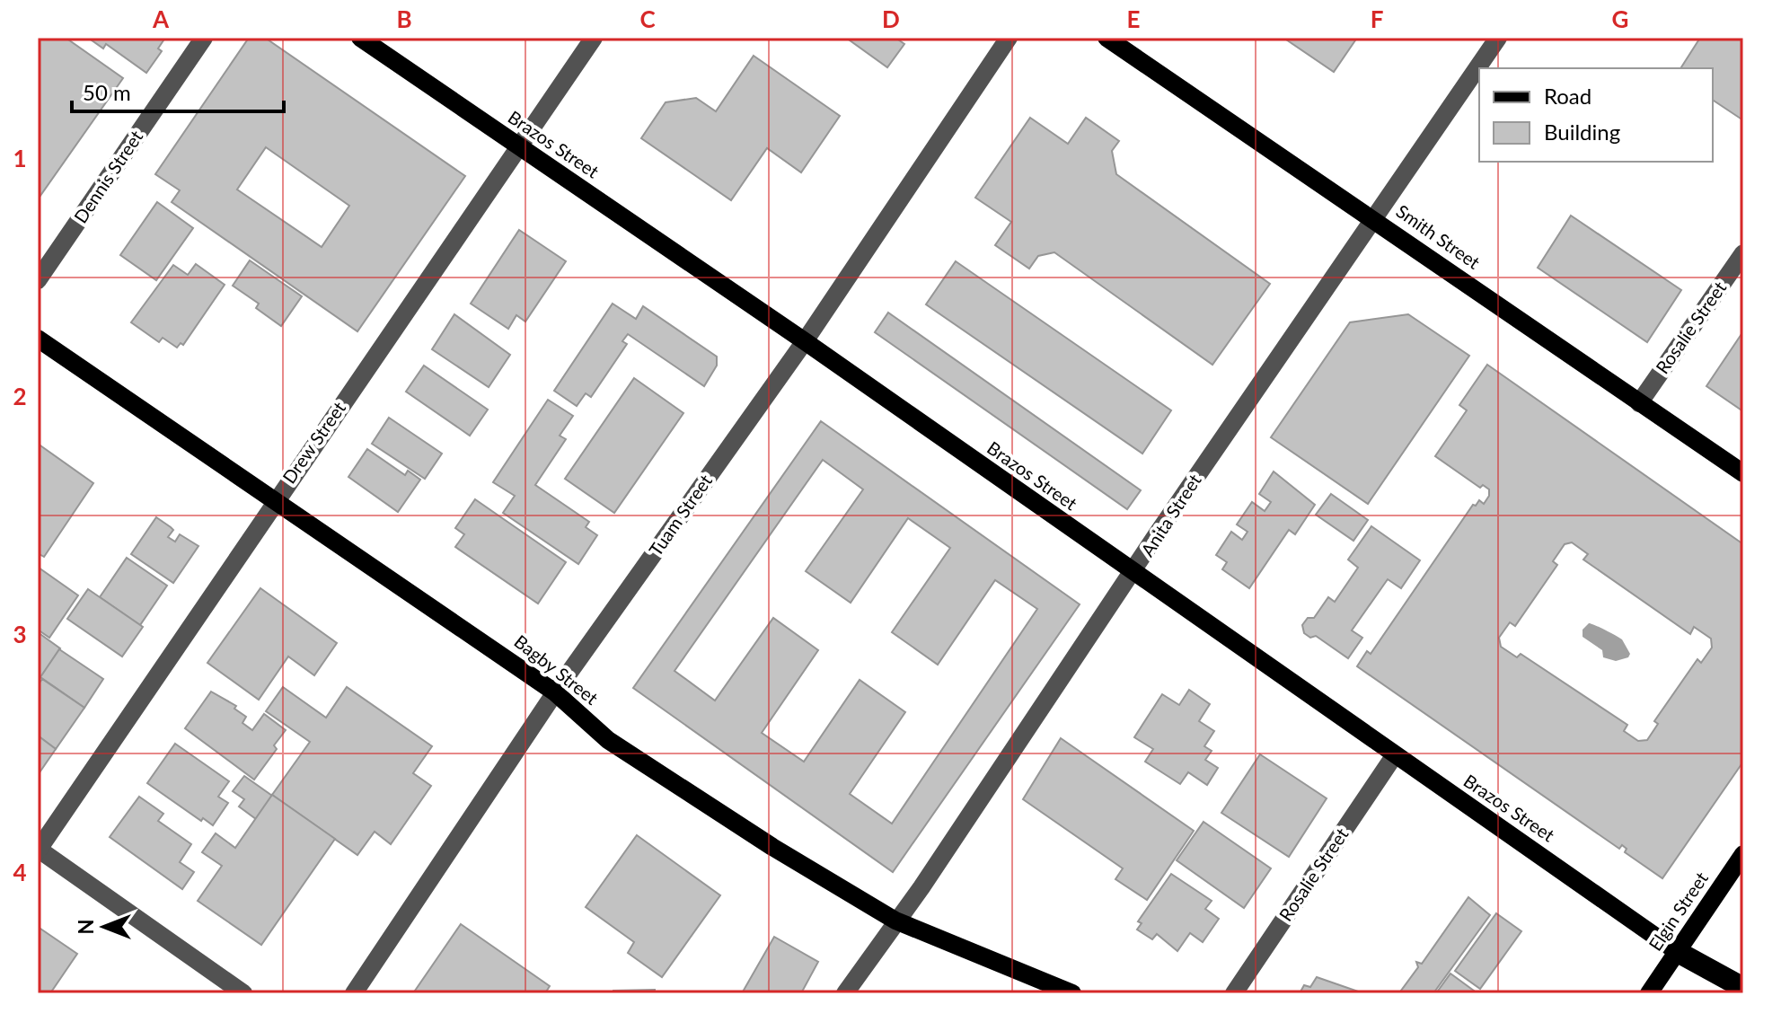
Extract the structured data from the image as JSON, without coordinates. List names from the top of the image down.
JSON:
{
  "streets": {
    "main road": [
      "Brazos Street",
      "Smith Street",
      "Bagby Street",
      "Elgin Street"
    ],
    "street": [
      "Dennis Street",
      "Rosalie Street",
      "Drew Street",
      "Tuam Street",
      "Anita Street"
    ]
  },
  "crossings": [
    ["Brazos Street", "Rosalie Street"],
    ["Brazos Street", "Drew Street"],
    ["Brazos Street", "Tuam Street"],
    ["Brazos Street", "Anita Street"],
    ["Brazos Street", "Elgin Street"],
    ["Smith Street", "Rosalie Street"],
    ["Smith Street", "Anita Street"],
    ["Drew Street", "Bagby Street"],
    ["Tuam Street", "Bagby Street"],
    ["Anita Street", "Bagby Street"]
  ],
  "legend": ["Road", "Building"],
  "scale_bar": "50 m",
  "north": "left",
  "grid": {
    "columns": [
      "A",
      "B",
      "C",
      "D",
      "E",
      "F",
      "G"
    ],
    "rows": [
      "1",
      "2",
      "3",
      "4"
    ]
  }
}
